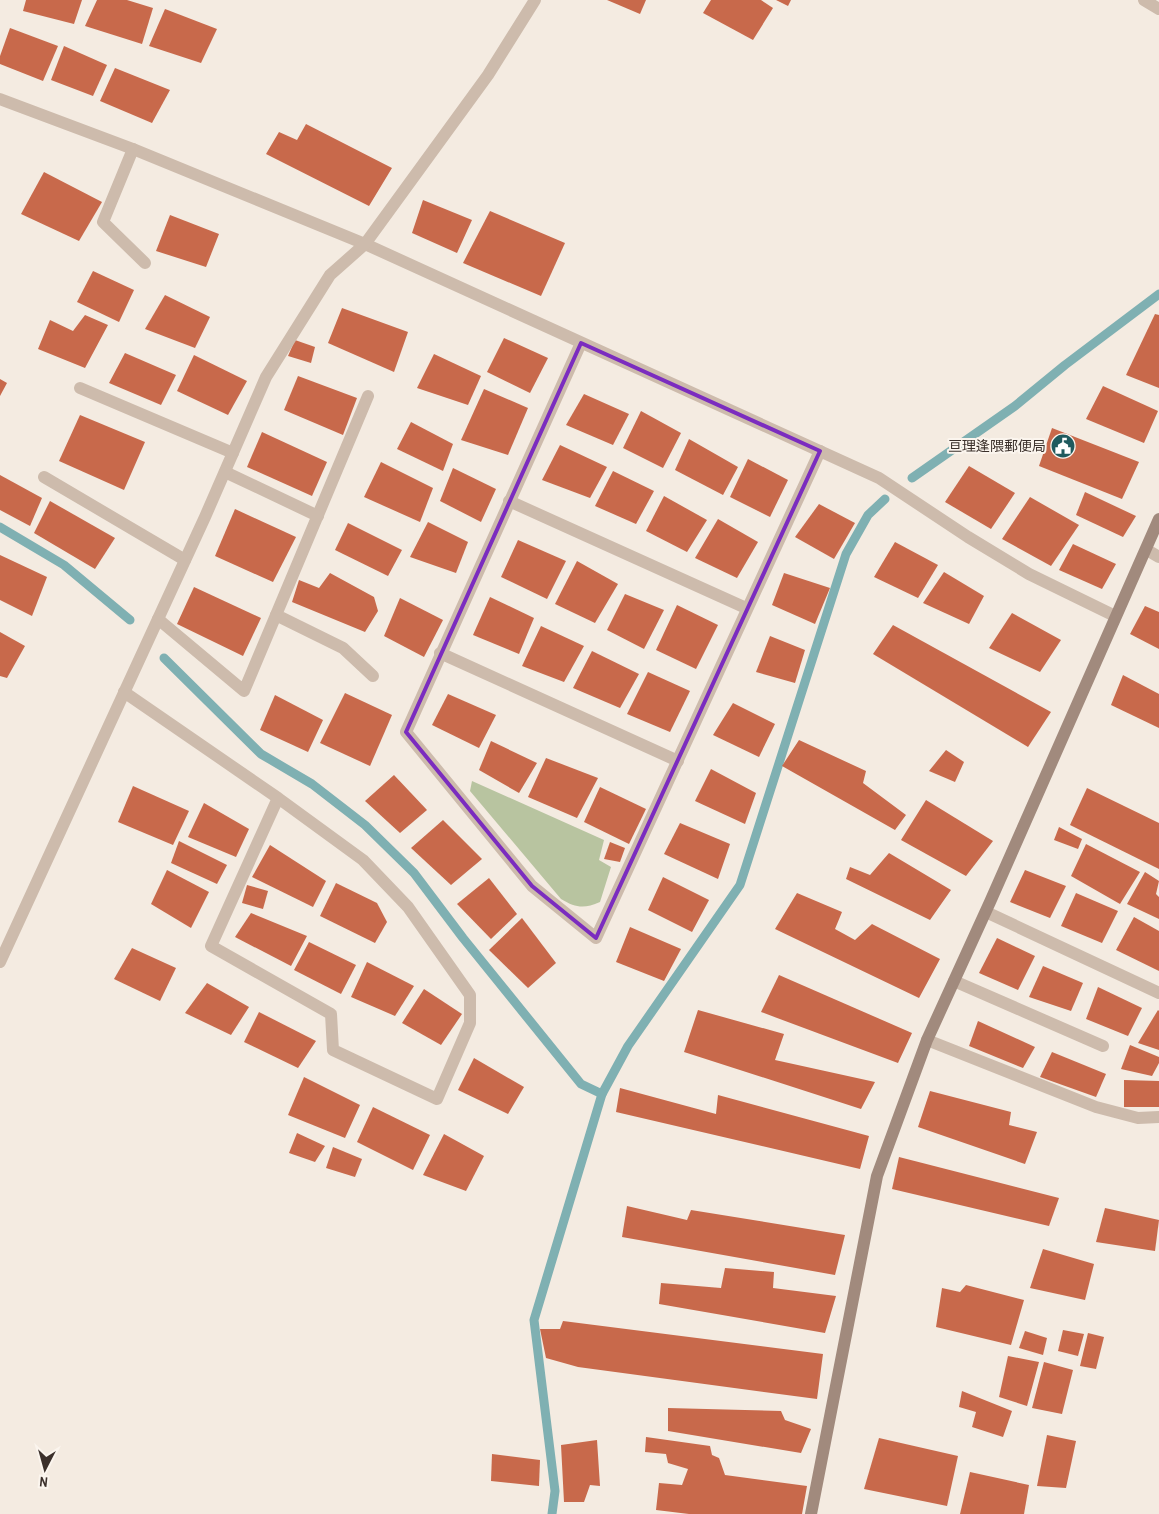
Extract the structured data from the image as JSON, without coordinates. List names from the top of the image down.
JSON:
{
  "places": {
    "public building": ["亘理逢隈郵便局"]
  },
  "north": "bottom"
}
